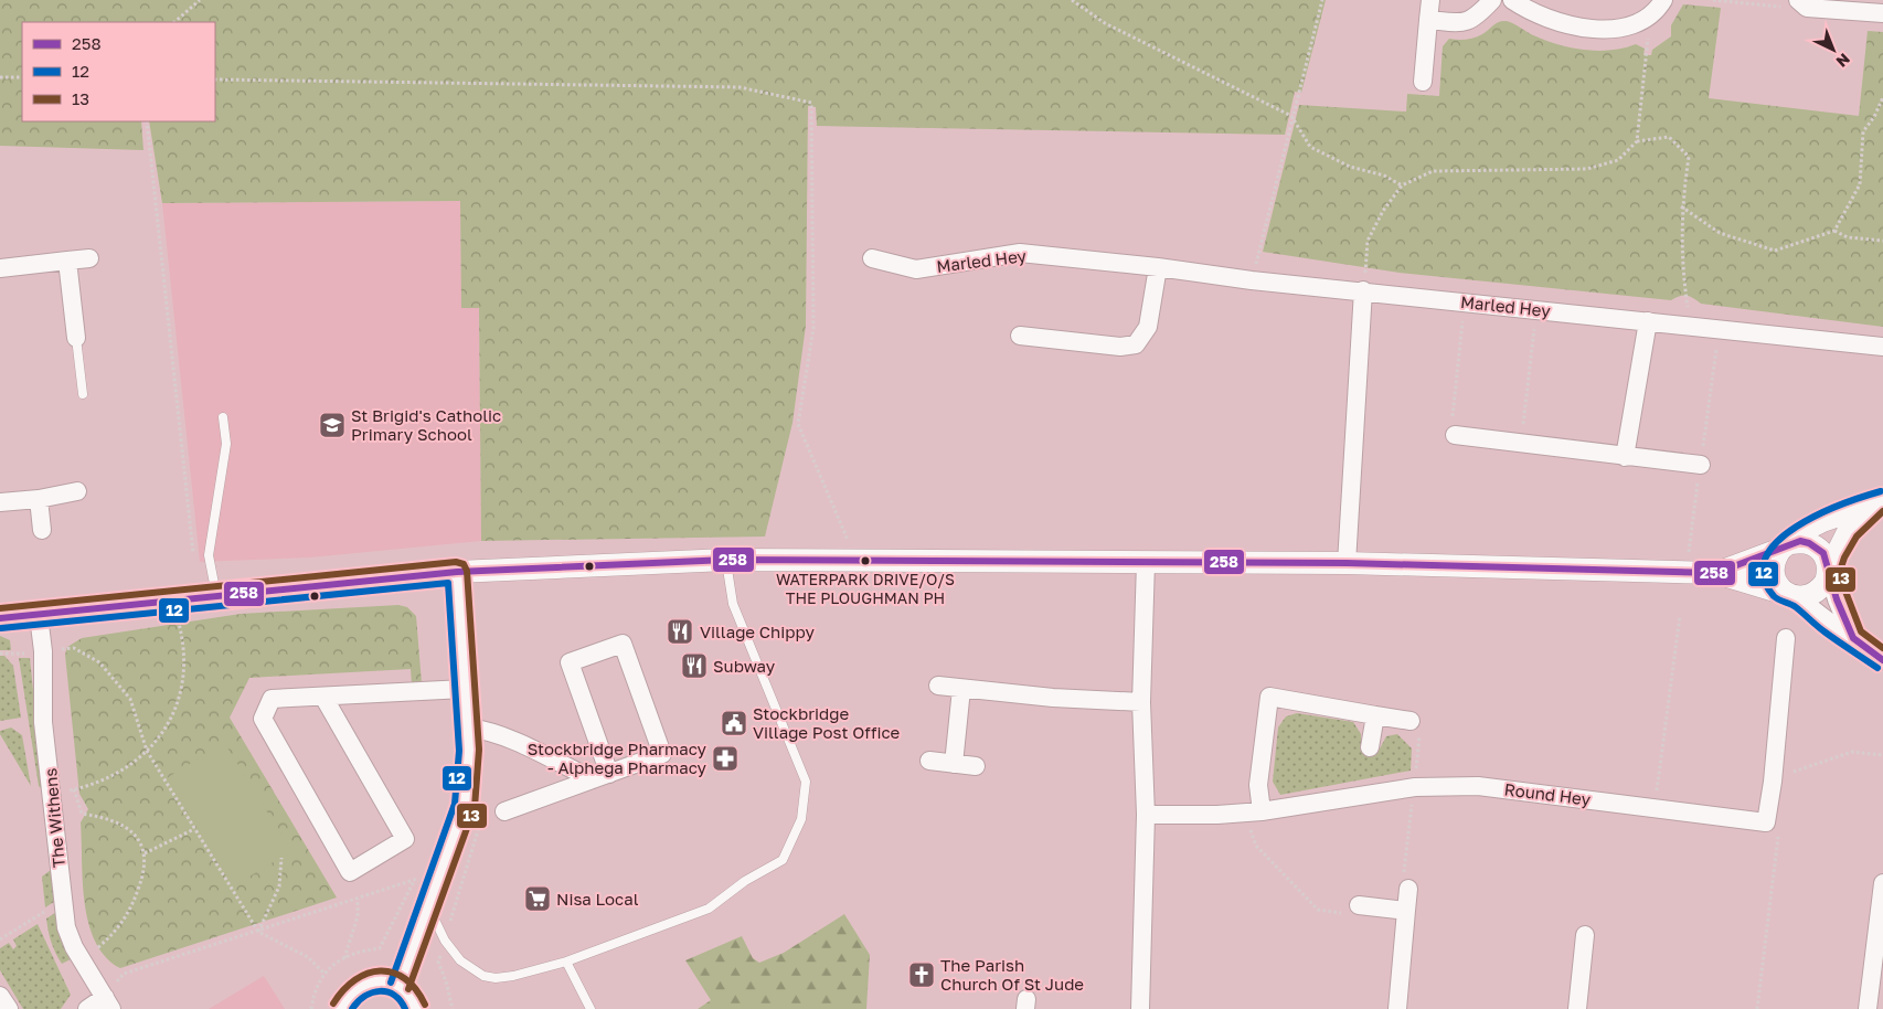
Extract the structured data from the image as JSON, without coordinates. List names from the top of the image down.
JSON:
{
  "streets": {
    "street": ["Marled Hey", "Round Hey", "The Withens"]
  },
  "places": {
    "school or university": ["St Brigid's Catholic Primary School"],
    "other": ["WATERPARK DRIVE/O/S THE PLOUGHMAN PH"],
    "restaurant": ["Village Chippy", "Subway"],
    "public building": ["Stockbridge Village Post Office"],
    "pharmacy": ["Stockbridge Pharmacy - Alphega Pharmacy"],
    "supermarket": ["Nisa Local"],
    "church": ["The Parish Church Of St Jude"]
  },
  "lines": ["transit line 12", "transit line 13", "transit line 258"],
  "legend": ["258", "12", "13"],
  "north": "bottom right"
}
